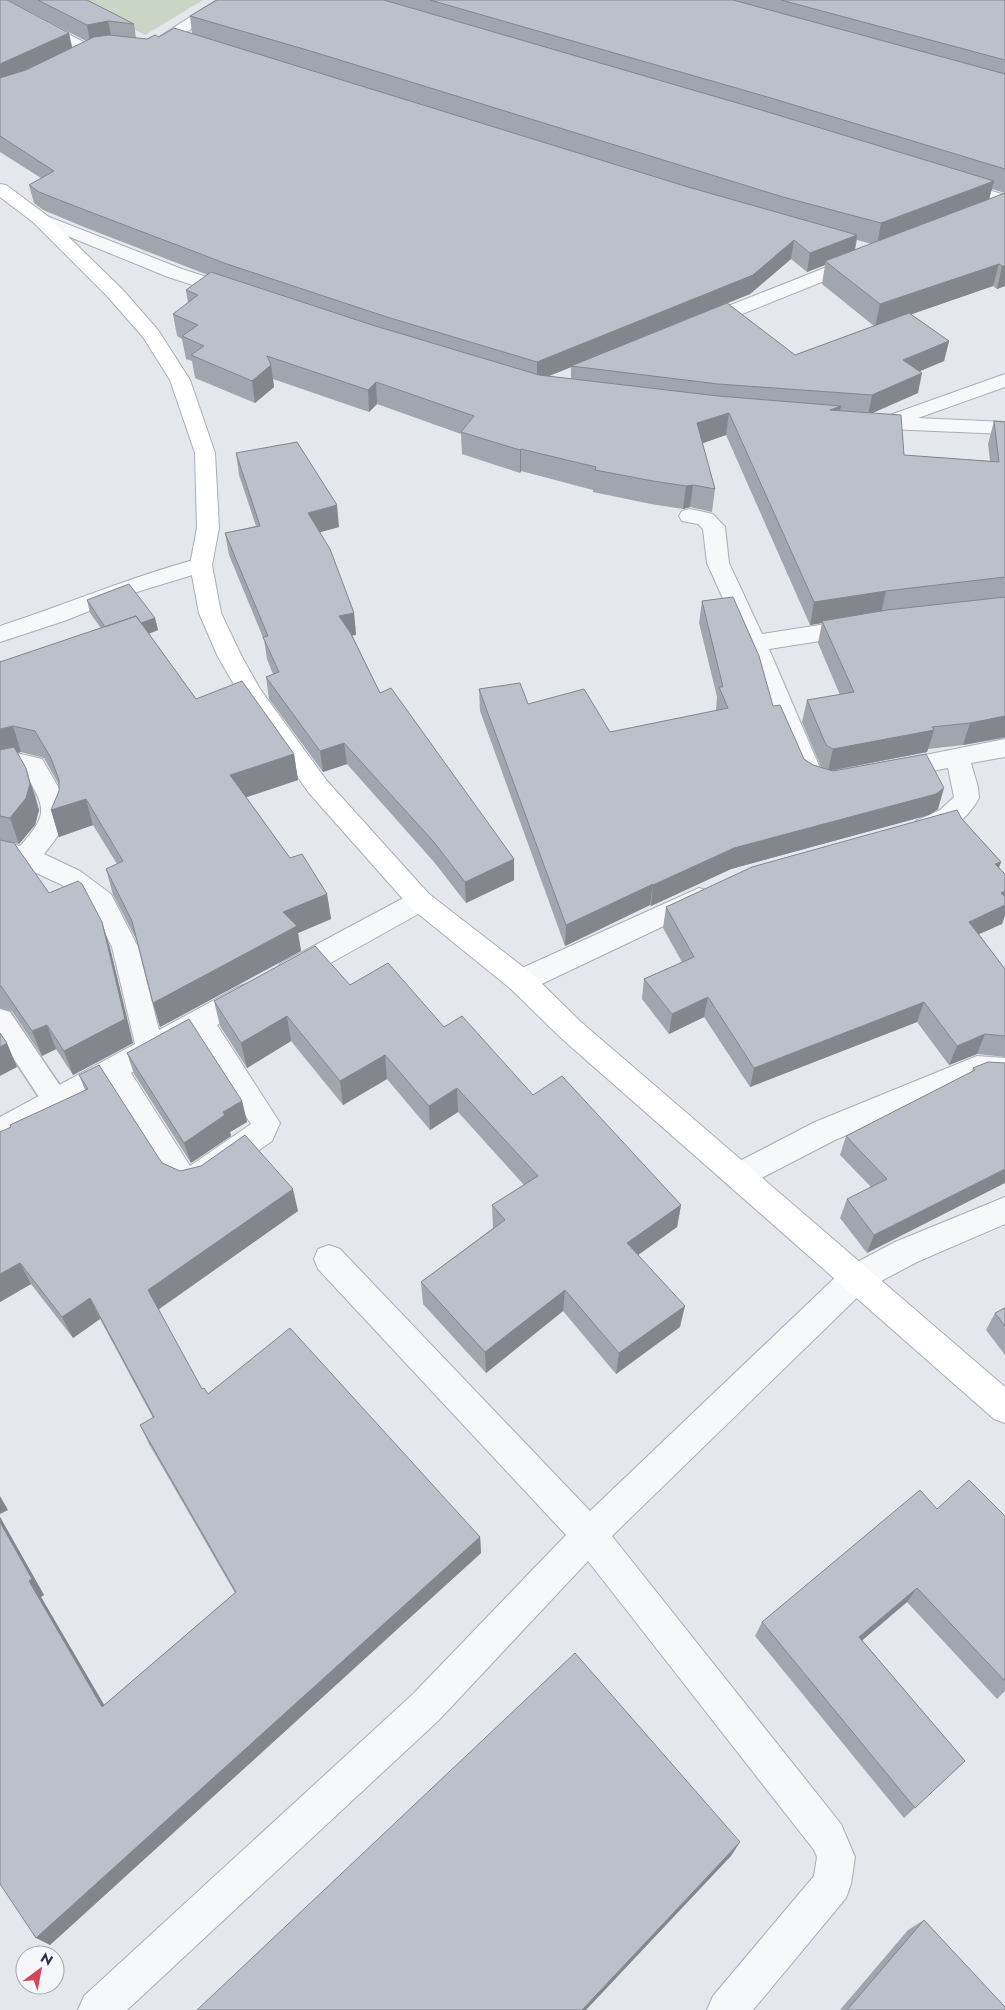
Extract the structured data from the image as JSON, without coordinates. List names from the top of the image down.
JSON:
{
  "north": "top right"
}
